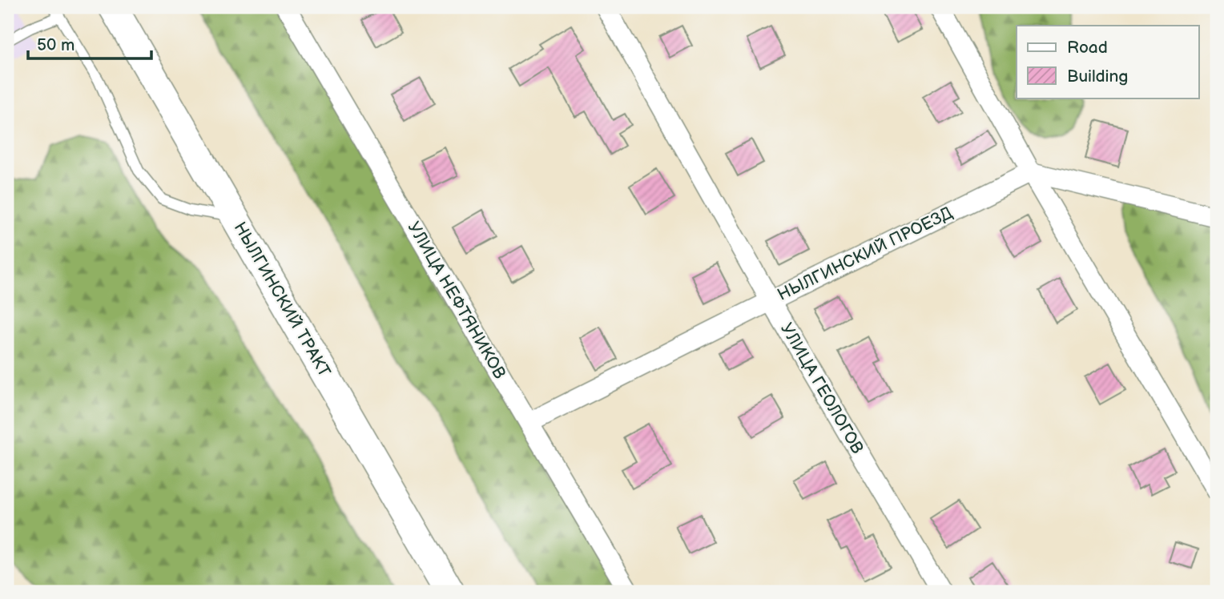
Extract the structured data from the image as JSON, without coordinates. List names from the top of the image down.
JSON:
{
  "streets": {
    "main road": ["НЫЛГИНСКИЙ ТРАКТ"],
    "street": ["НЫЛГИНСКИЙ ПРОЕЗД", "УЛИЦА НЕФТЯНИКОВ", "УЛИЦА ГЕОЛОГОВ"]
  },
  "crossings": [
    ["НЫЛГИНСКИЙ ПРОЕЗД", "УЛИЦА НЕФТЯНИКОВ"],
    ["НЫЛГИНСКИЙ ПРОЕЗД", "УЛИЦА ГЕОЛОГОВ"]
  ],
  "legend": ["Road", "Building"],
  "scale_bar": "50 m"
}
